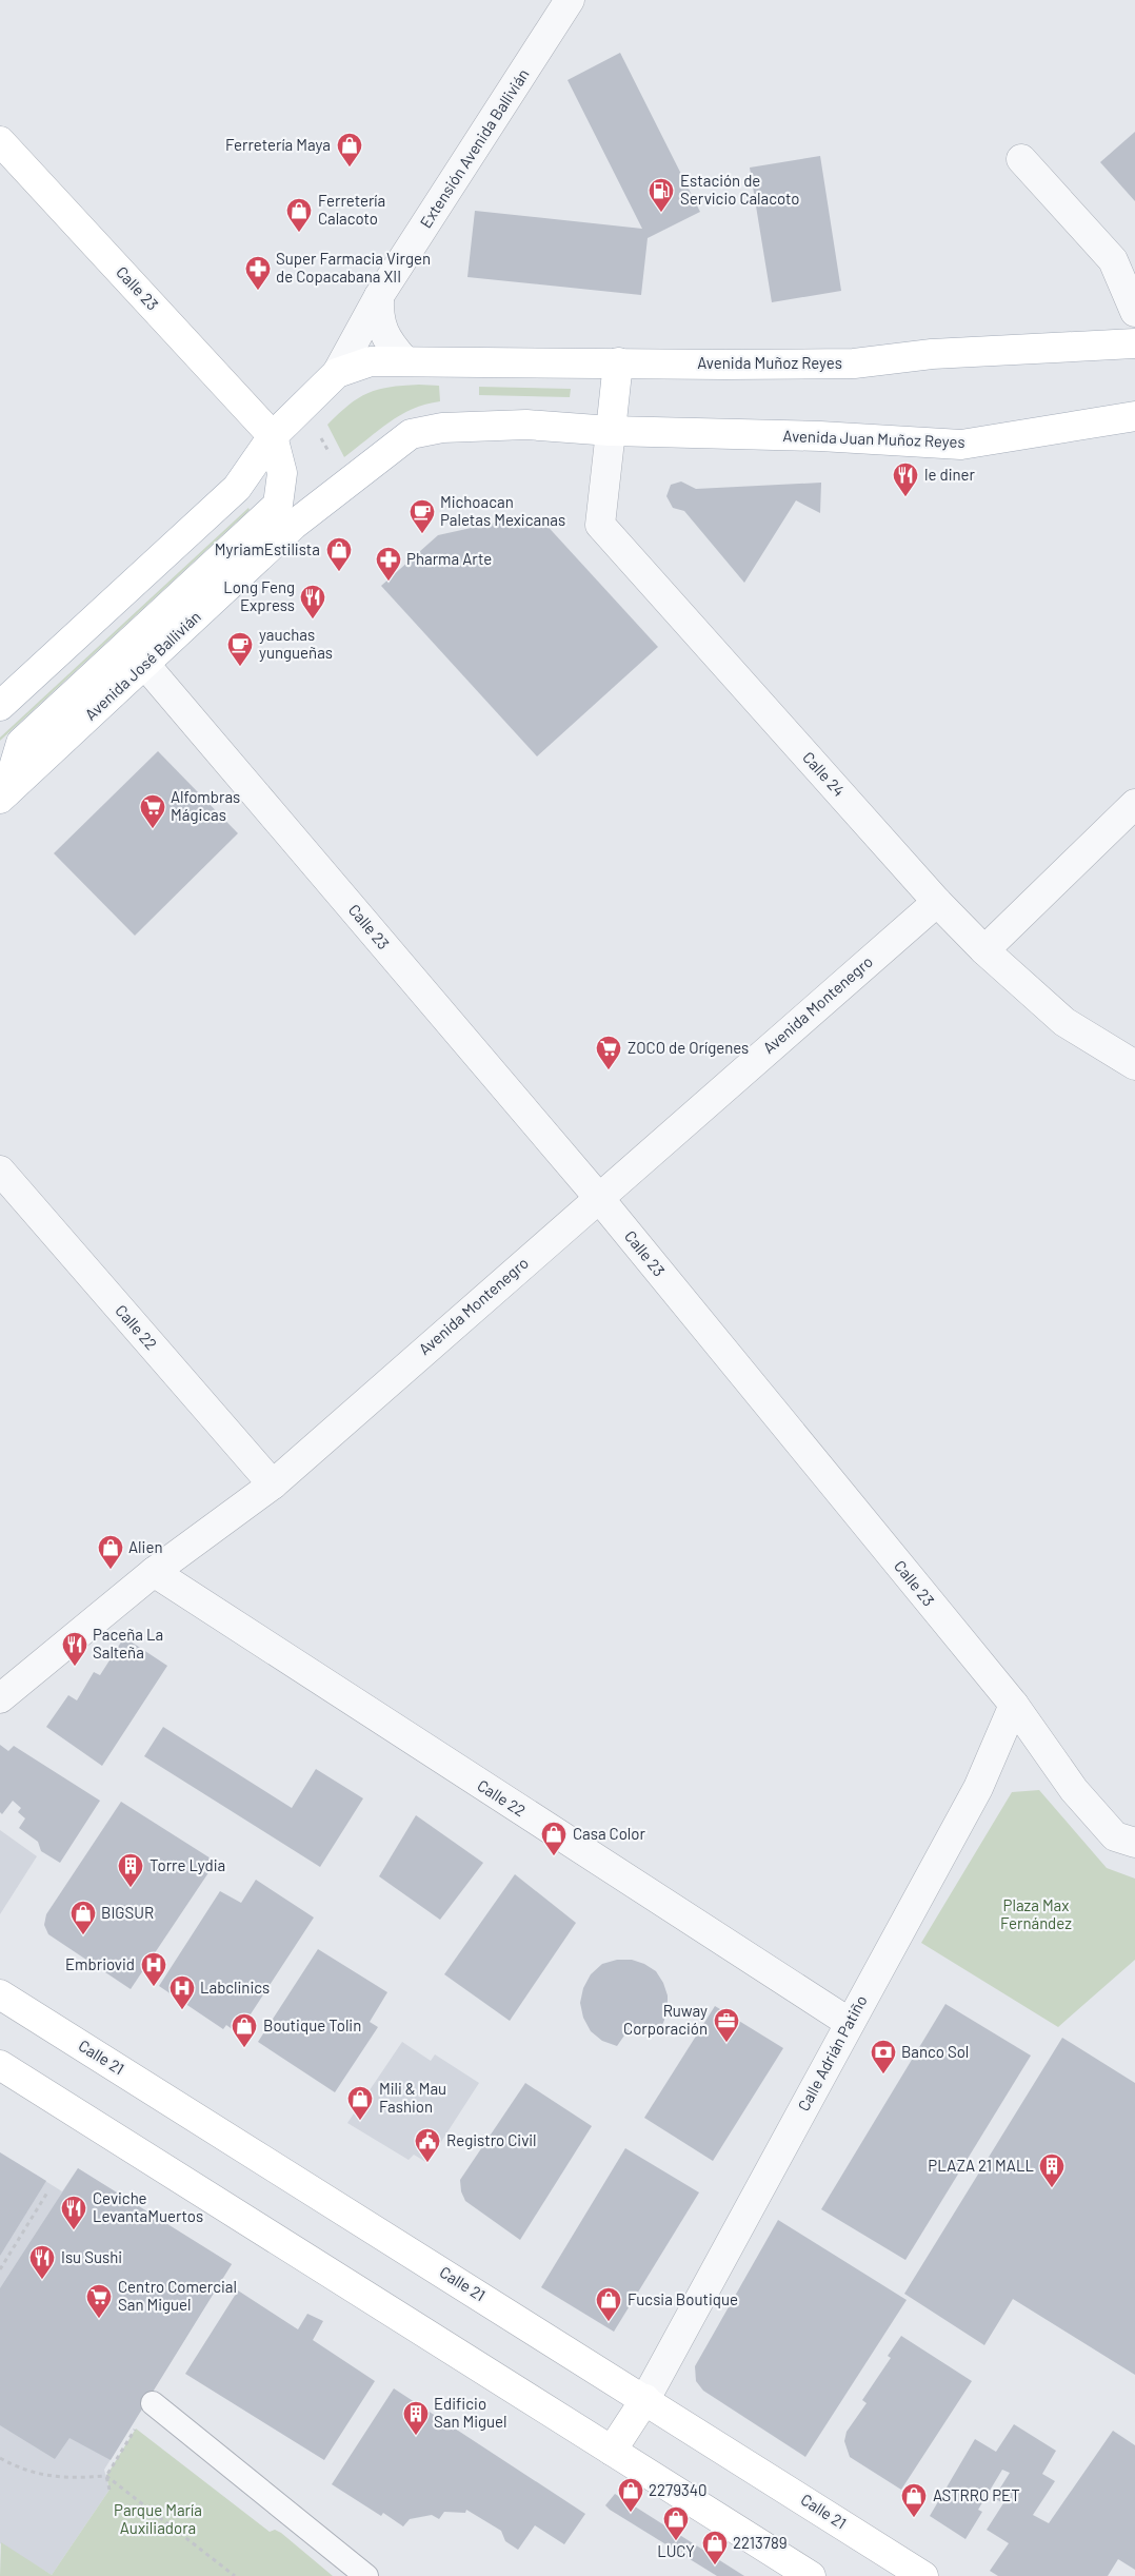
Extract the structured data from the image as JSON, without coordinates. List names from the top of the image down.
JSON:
{
  "streets": {
    "main road": [
      "Calle 23",
      "Avenida Muñoz Reyes",
      "Avenida Juan Muñoz Reyes",
      "Avenida José Ballivián",
      "Calle 21"
    ],
    "street": [
      "Extensión Avenida Ballivián",
      "Calle 24",
      "Avenida Montenegro",
      "Calle 22",
      "Calle Adrián Patiño"
    ]
  },
  "crossings": [
    ["Calle 23", "Avenida José Ballivián"],
    ["Calle 23", "Avenida Montenegro"],
    ["Calle 23", "Calle Adrián Patiño"],
    ["Avenida Juan Muñoz Reyes", "Avenida José Ballivián"],
    ["Avenida Juan Muñoz Reyes", "Calle 24"],
    ["Avenida José Ballivián", "Calle 24"],
    ["Calle 24", "Avenida Montenegro"],
    ["Avenida Montenegro", "Calle 22"],
    ["Calle 22", "Calle Adrián Patiño"],
    ["Calle Adrián Patiño", "Calle 21"]
  ],
  "parks": ["Plaza Max Fernández", "Parque María Auxiliadora"],
  "places": {
    "shop": [
      "Ferretería Maya",
      "Ferretería Calacoto",
      "MyriamEstilista",
      "Alien",
      "Casa Color",
      "BIGSUR",
      "Boutique Tolin",
      "Mili & Mau Fashion",
      "Fucsia Boutique",
      "2279340",
      "ASTRRO PET",
      "LUCY",
      "2213789"
    ],
    "fuel station": ["Estación de Servicio Calacoto"],
    "pharmacy": ["Super Farmacia Virgen de Copacabana XII", "Pharma Arte"],
    "restaurant": [
      "le diner",
      "Long Feng Express",
      "Paceña La Salteña",
      "Ceviche LevantaMuertos",
      "Isu Sushi"
    ],
    "cafe": ["Michoacan Paletas Mexicanas", "yauchas yungueñas"],
    "supermarket": ["Alfombras Mágicas", "ZOCO de Orígenes", "Centro Comercial San Miguel"],
    "building": ["Torre Lydia", "PLAZA 21 MALL", "Edificio San Miguel"],
    "hospital": ["Embriovid", "Labclinics"],
    "office": ["Ruway Corporación"],
    "bank": ["Banco Sol"],
    "public building": ["Registro Civil"]
  }
}
